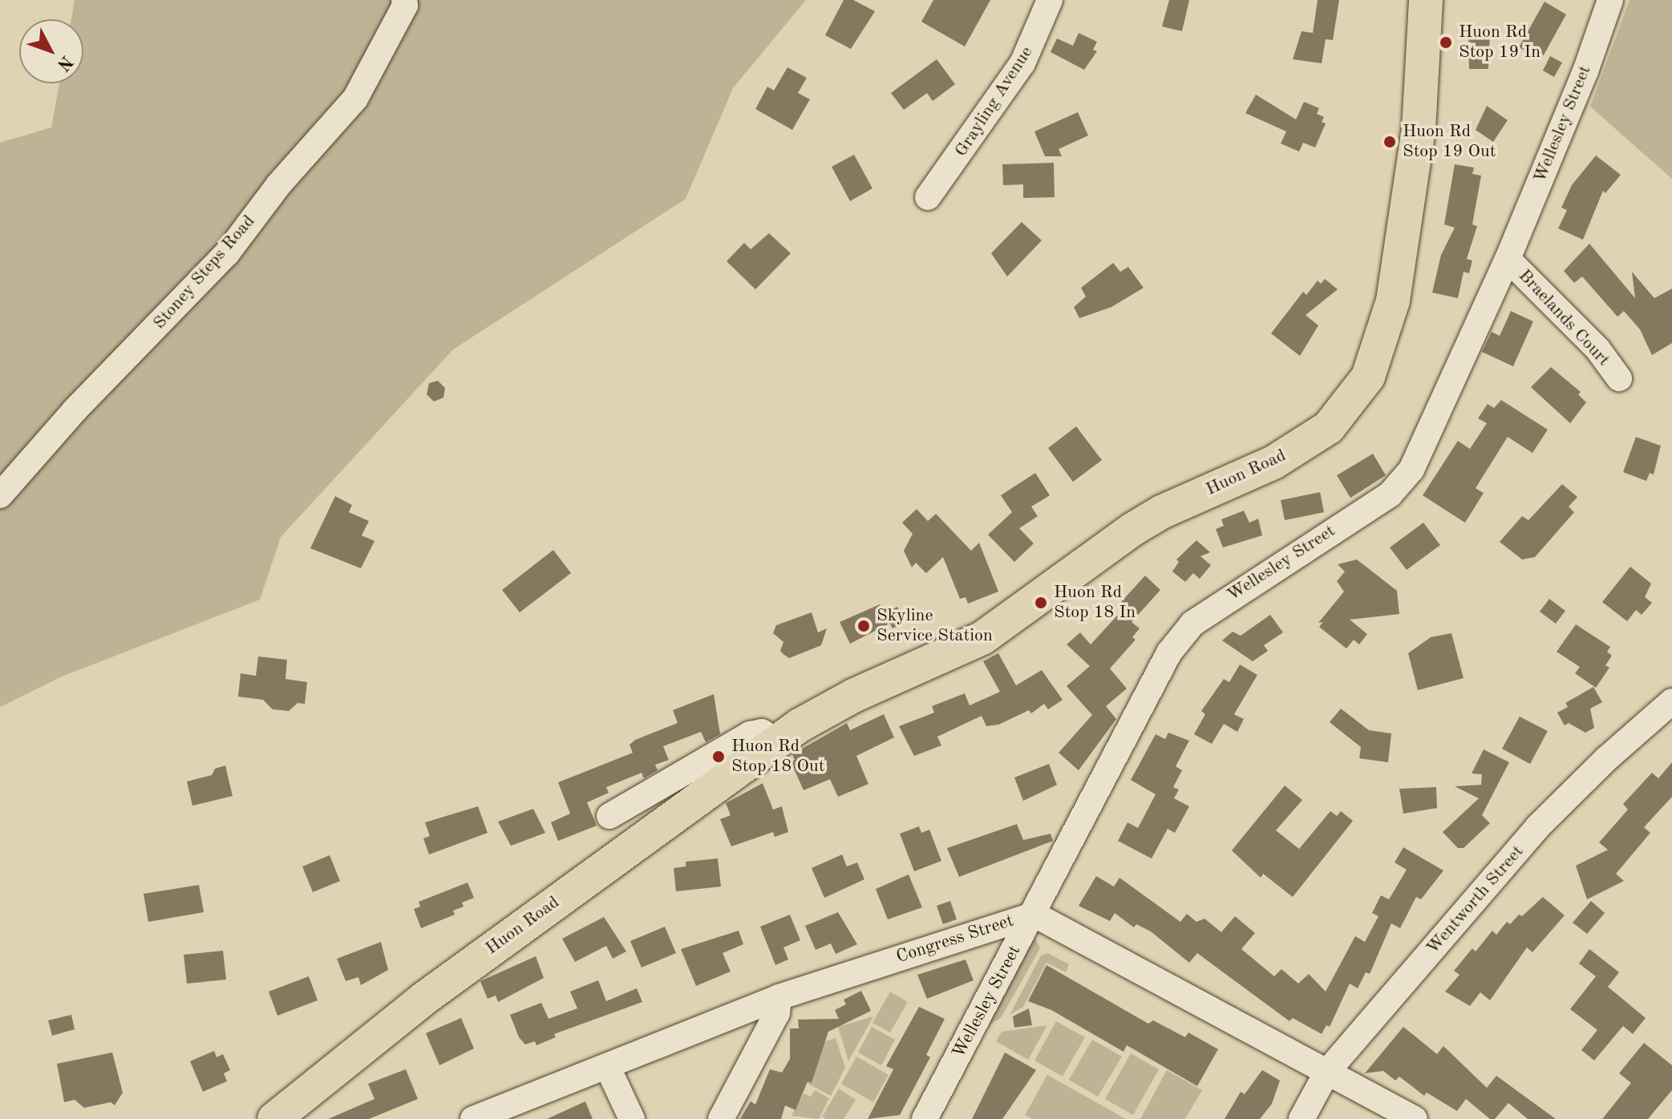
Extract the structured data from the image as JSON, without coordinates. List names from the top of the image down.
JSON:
{
  "streets": {
    "main road": ["Huon Road"],
    "street": [
      "Grayling Avenue",
      "Wellesley Street",
      "Stoney Steps Road",
      "Braelands Court",
      "Wentworth Street",
      "Congress Street"
    ]
  },
  "crossings": [
    ["Wellesley Street", "Braelands Court"],
    ["Wellesley Street", "Congress Street"],
    ["Wentworth Street", "Congress Street"]
  ],
  "places": [
    "Huon Rd Stop 19 In",
    "Huon Rd Stop 19 Out",
    "Huon Rd Stop 18 In",
    "Skyline Service Station",
    "Huon Rd Stop 18 Out"
  ],
  "north": "bottom right"
}
